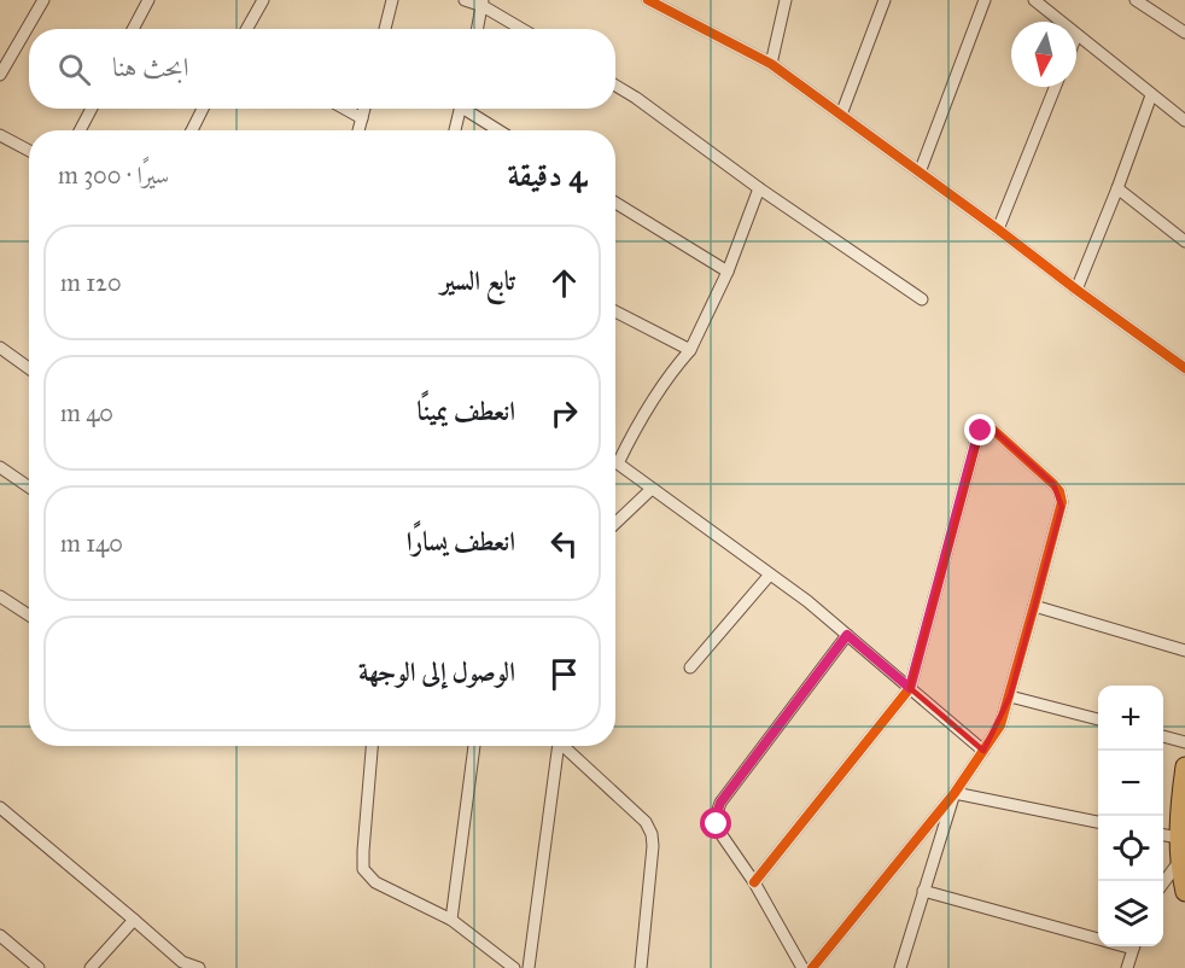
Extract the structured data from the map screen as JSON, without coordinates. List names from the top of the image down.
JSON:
{
  "north": "bottom",
  "page": {
    "search": "ابحث هنا",
    "heading": ["4 دقيقة", "سيرًا · 300 m"],
    "list": [
      ["تابع السير", "120 m"],
      ["انعطف يمينًا", "40 m"],
      ["انعطف يسارًا", "140 m"],
      "الوصول إلى الوجهة"
    ],
    "map_buttons": ["+", "−"]
  }
}
